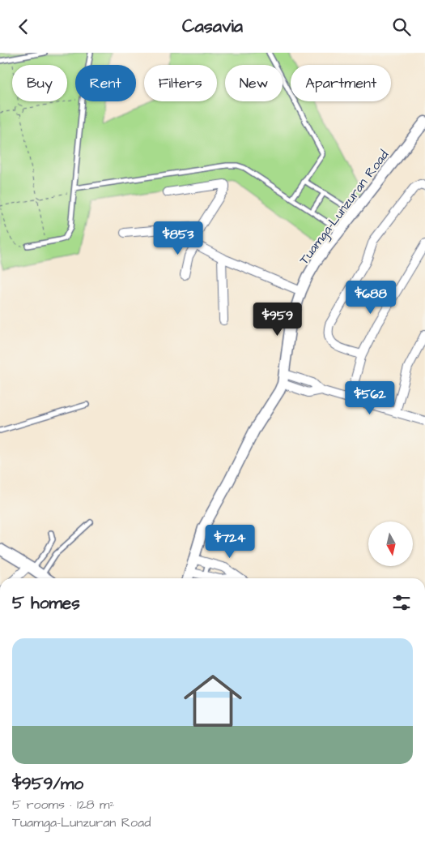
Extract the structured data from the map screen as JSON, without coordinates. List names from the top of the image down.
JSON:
{
  "streets": {
    "street": ["Tuamga-Lunzuran Road"]
  },
  "north": "bottom",
  "page": {
    "header": "Casavia",
    "chip": [
      "Buy",
      "Rent",
      "Filters",
      "New",
      "Apartment"
    ],
    "price": [
      "$853",
      "$688",
      "$959",
      "$562",
      "$724"
    ],
    "heading": "5 homes",
    "list": [
      {
        "name": "$959/mo",
        "note": "5 rooms · 128 m² · Tuamga-Lunzuran Road"
      }
    ]
  }
}
